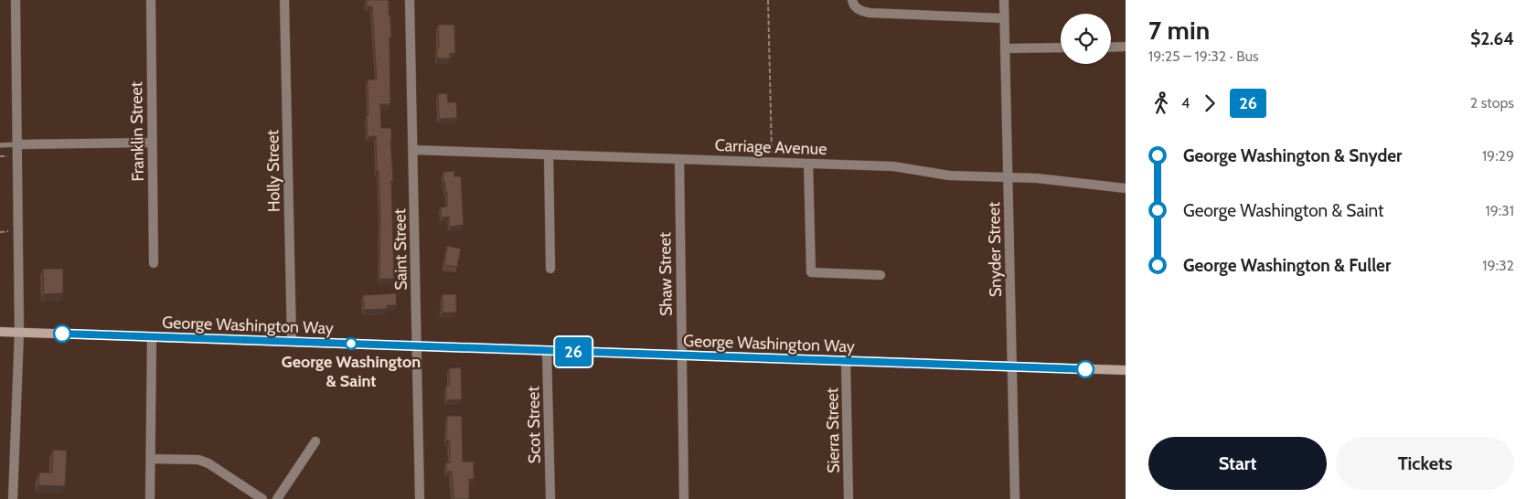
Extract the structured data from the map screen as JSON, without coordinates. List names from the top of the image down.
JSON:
{
  "streets": {
    "main road": ["George Washington Way"],
    "street": [
      "Franklin Street",
      "Carriage Avenue",
      "Holly Street",
      "Saint Street",
      "Snyder Street",
      "Shaw Street",
      "Scot Street",
      "Sierra Street"
    ]
  },
  "crossings": [
    ["Carriage Avenue", "Saint Street"],
    ["Carriage Avenue", "Snyder Street"],
    ["Carriage Avenue", "Shaw Street"],
    ["Holly Street", "George Washington Way"],
    ["Saint Street", "George Washington Way"],
    ["Snyder Street", "George Washington Way"],
    ["Shaw Street", "George Washington Way"],
    ["George Washington Way", "Scot Street"],
    ["George Washington Way", "Sierra Street"]
  ],
  "places": ["George Washington & Saint"],
  "lines": ["bus line 26"],
  "page": {
    "on_map": "26",
    "heading": ["7 min", "19:25 – 19:32 · Bus", "$2.64"],
    "legs": ["4", "26", "2 stops"],
    "list": [
      {
        "name": "George Washington & Snyder",
        "value": "19:29"
      },
      {
        "name": "George Washington & Saint",
        "value": "19:31"
      },
      {
        "name": "George Washington & Fuller",
        "value": "19:32"
      }
    ],
    "buttons": ["Start", "Tickets"]
  }
}
